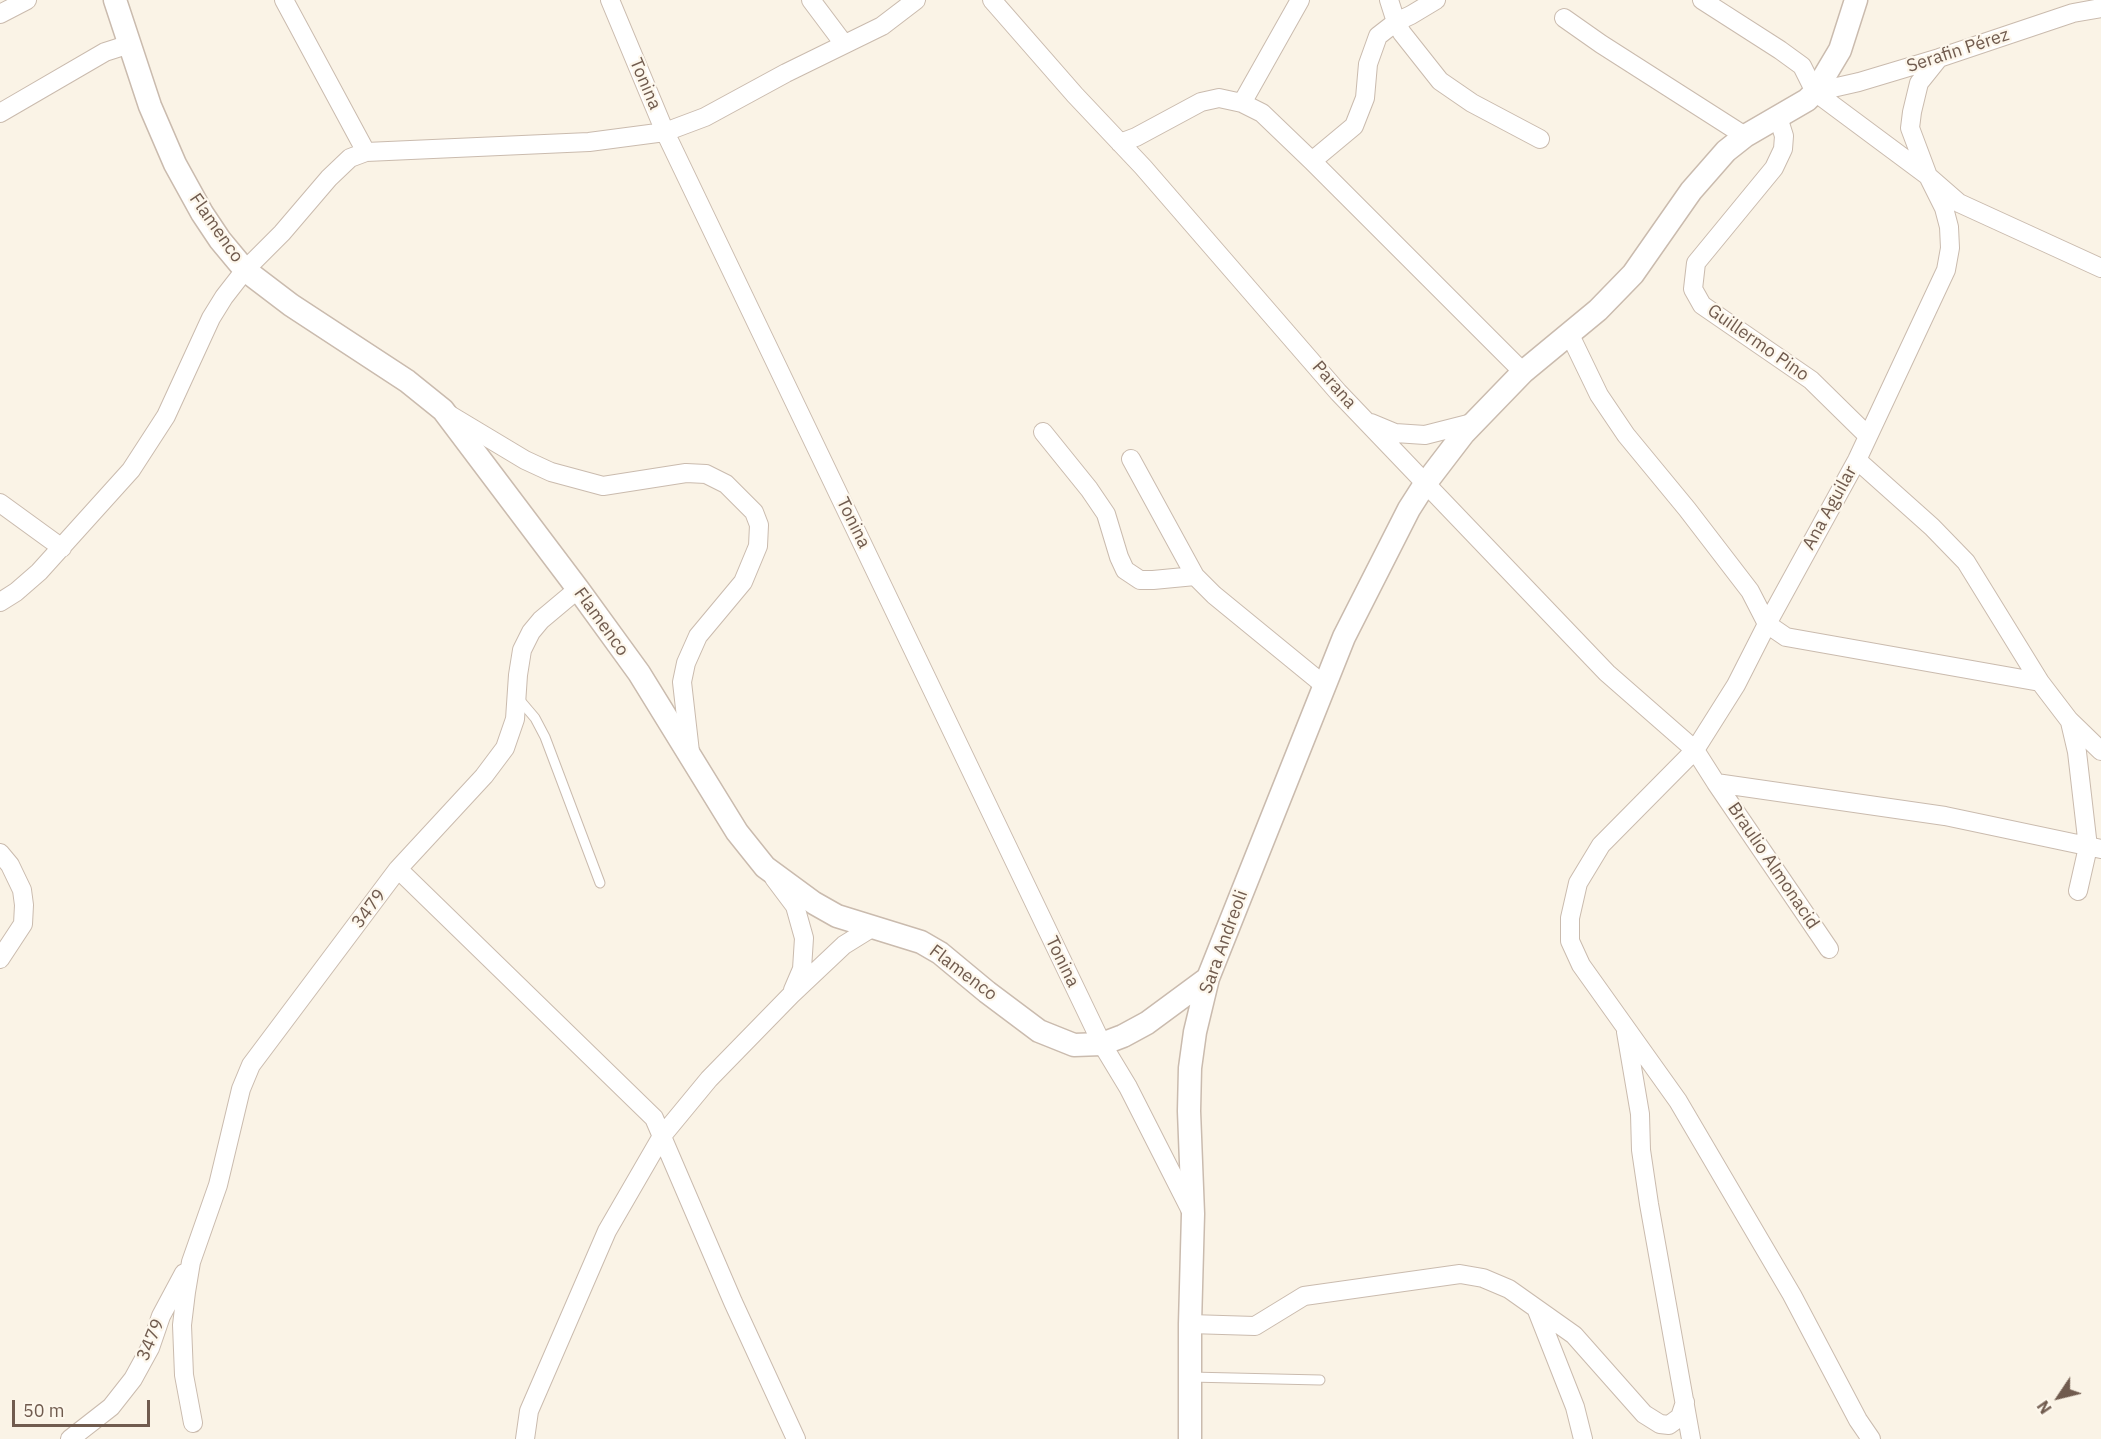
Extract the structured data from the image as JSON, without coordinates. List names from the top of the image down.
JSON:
{
  "streets": {
    "street": [
      "Serafin Pérez",
      "Tonina",
      "Flamenco",
      "Guillermo Pino",
      "Parana",
      "Ana Aguilar",
      "Braulio Almonacid",
      "3479",
      "Sara Andreoli"
    ]
  },
  "crossings": [
    ["Serafin Pérez", "Ana Aguilar"],
    ["Serafin Pérez", "Sara Andreoli"],
    ["Tonina", "Flamenco"],
    ["Tonina", "Sara Andreoli"],
    ["Flamenco", "3479"],
    ["Flamenco", "Sara Andreoli"],
    ["Guillermo Pino", "Ana Aguilar"],
    ["Guillermo Pino", "Sara Andreoli"],
    ["Parana", "Ana Aguilar"],
    ["Parana", "Braulio Almonacid"],
    ["Parana", "Sara Andreoli"],
    ["Ana Aguilar", "Braulio Almonacid"]
  ],
  "scale_bar": "50 m",
  "north": "bottom left"
}
